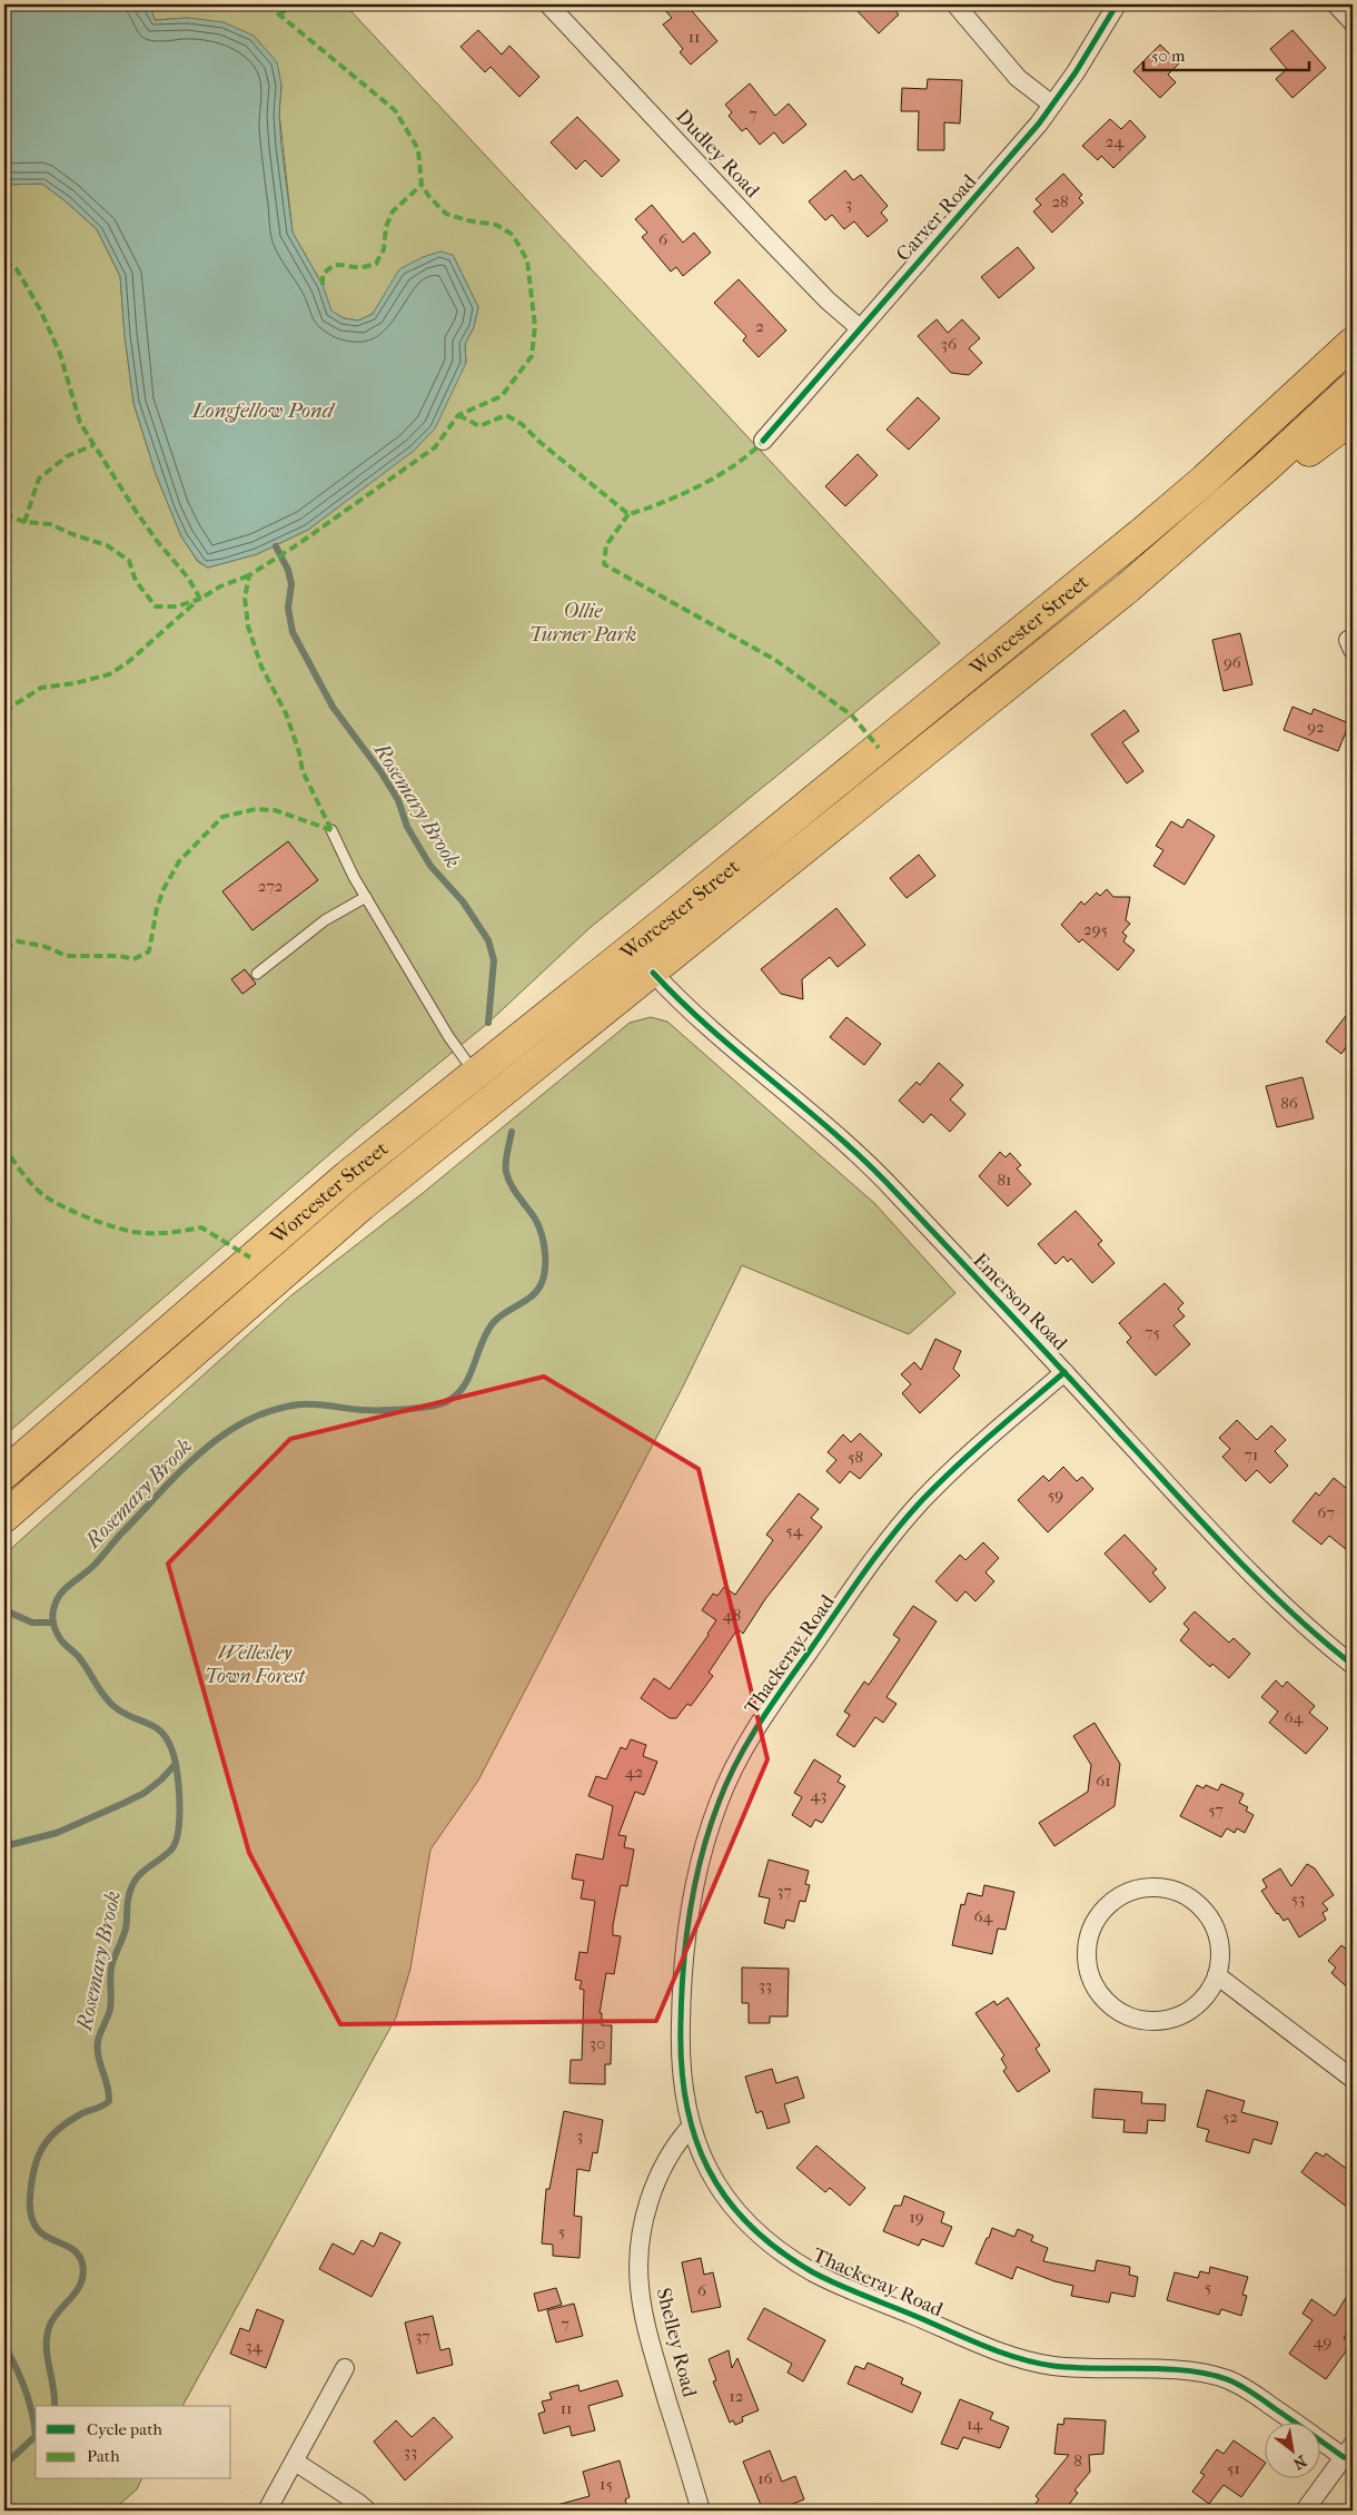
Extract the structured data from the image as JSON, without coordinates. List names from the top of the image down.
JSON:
{
  "streets": {
    "highway": ["Worcester Street"],
    "street": [
      "Dudley Road",
      "Carver Road",
      "Emerson Road",
      "Thackeray Road",
      "Shelley Road"
    ]
  },
  "crossings": [
    ["Dudley Road", "Carver Road"],
    ["Worcester Street", "Emerson Road"],
    ["Emerson Road", "Thackeray Road"],
    ["Thackeray Road", "Shelley Road"]
  ],
  "water": ["Longfellow Pond", "Rosemary Brook"],
  "parks": ["Ollie Turner Park", "Wellesley Town Forest"],
  "house_numbers": [
    "11",
    "7",
    "24",
    "28",
    "3",
    "6",
    "2",
    "36",
    "96",
    "92",
    "272",
    "295",
    "86",
    "81",
    "75",
    "71",
    "58",
    "59",
    "67",
    "54",
    "48",
    "64",
    "42",
    "61",
    "43",
    "57",
    "37",
    "53",
    "64",
    "33",
    "30",
    "52",
    "3",
    "19",
    "5",
    "5",
    "6",
    "7",
    "37",
    "49",
    "34",
    "12",
    "11",
    "14",
    "33",
    "8",
    "51",
    "16",
    "15"
  ],
  "legend": ["Cycle path", "Path"],
  "scale_bar": "50 m",
  "north": "bottom right"
}
